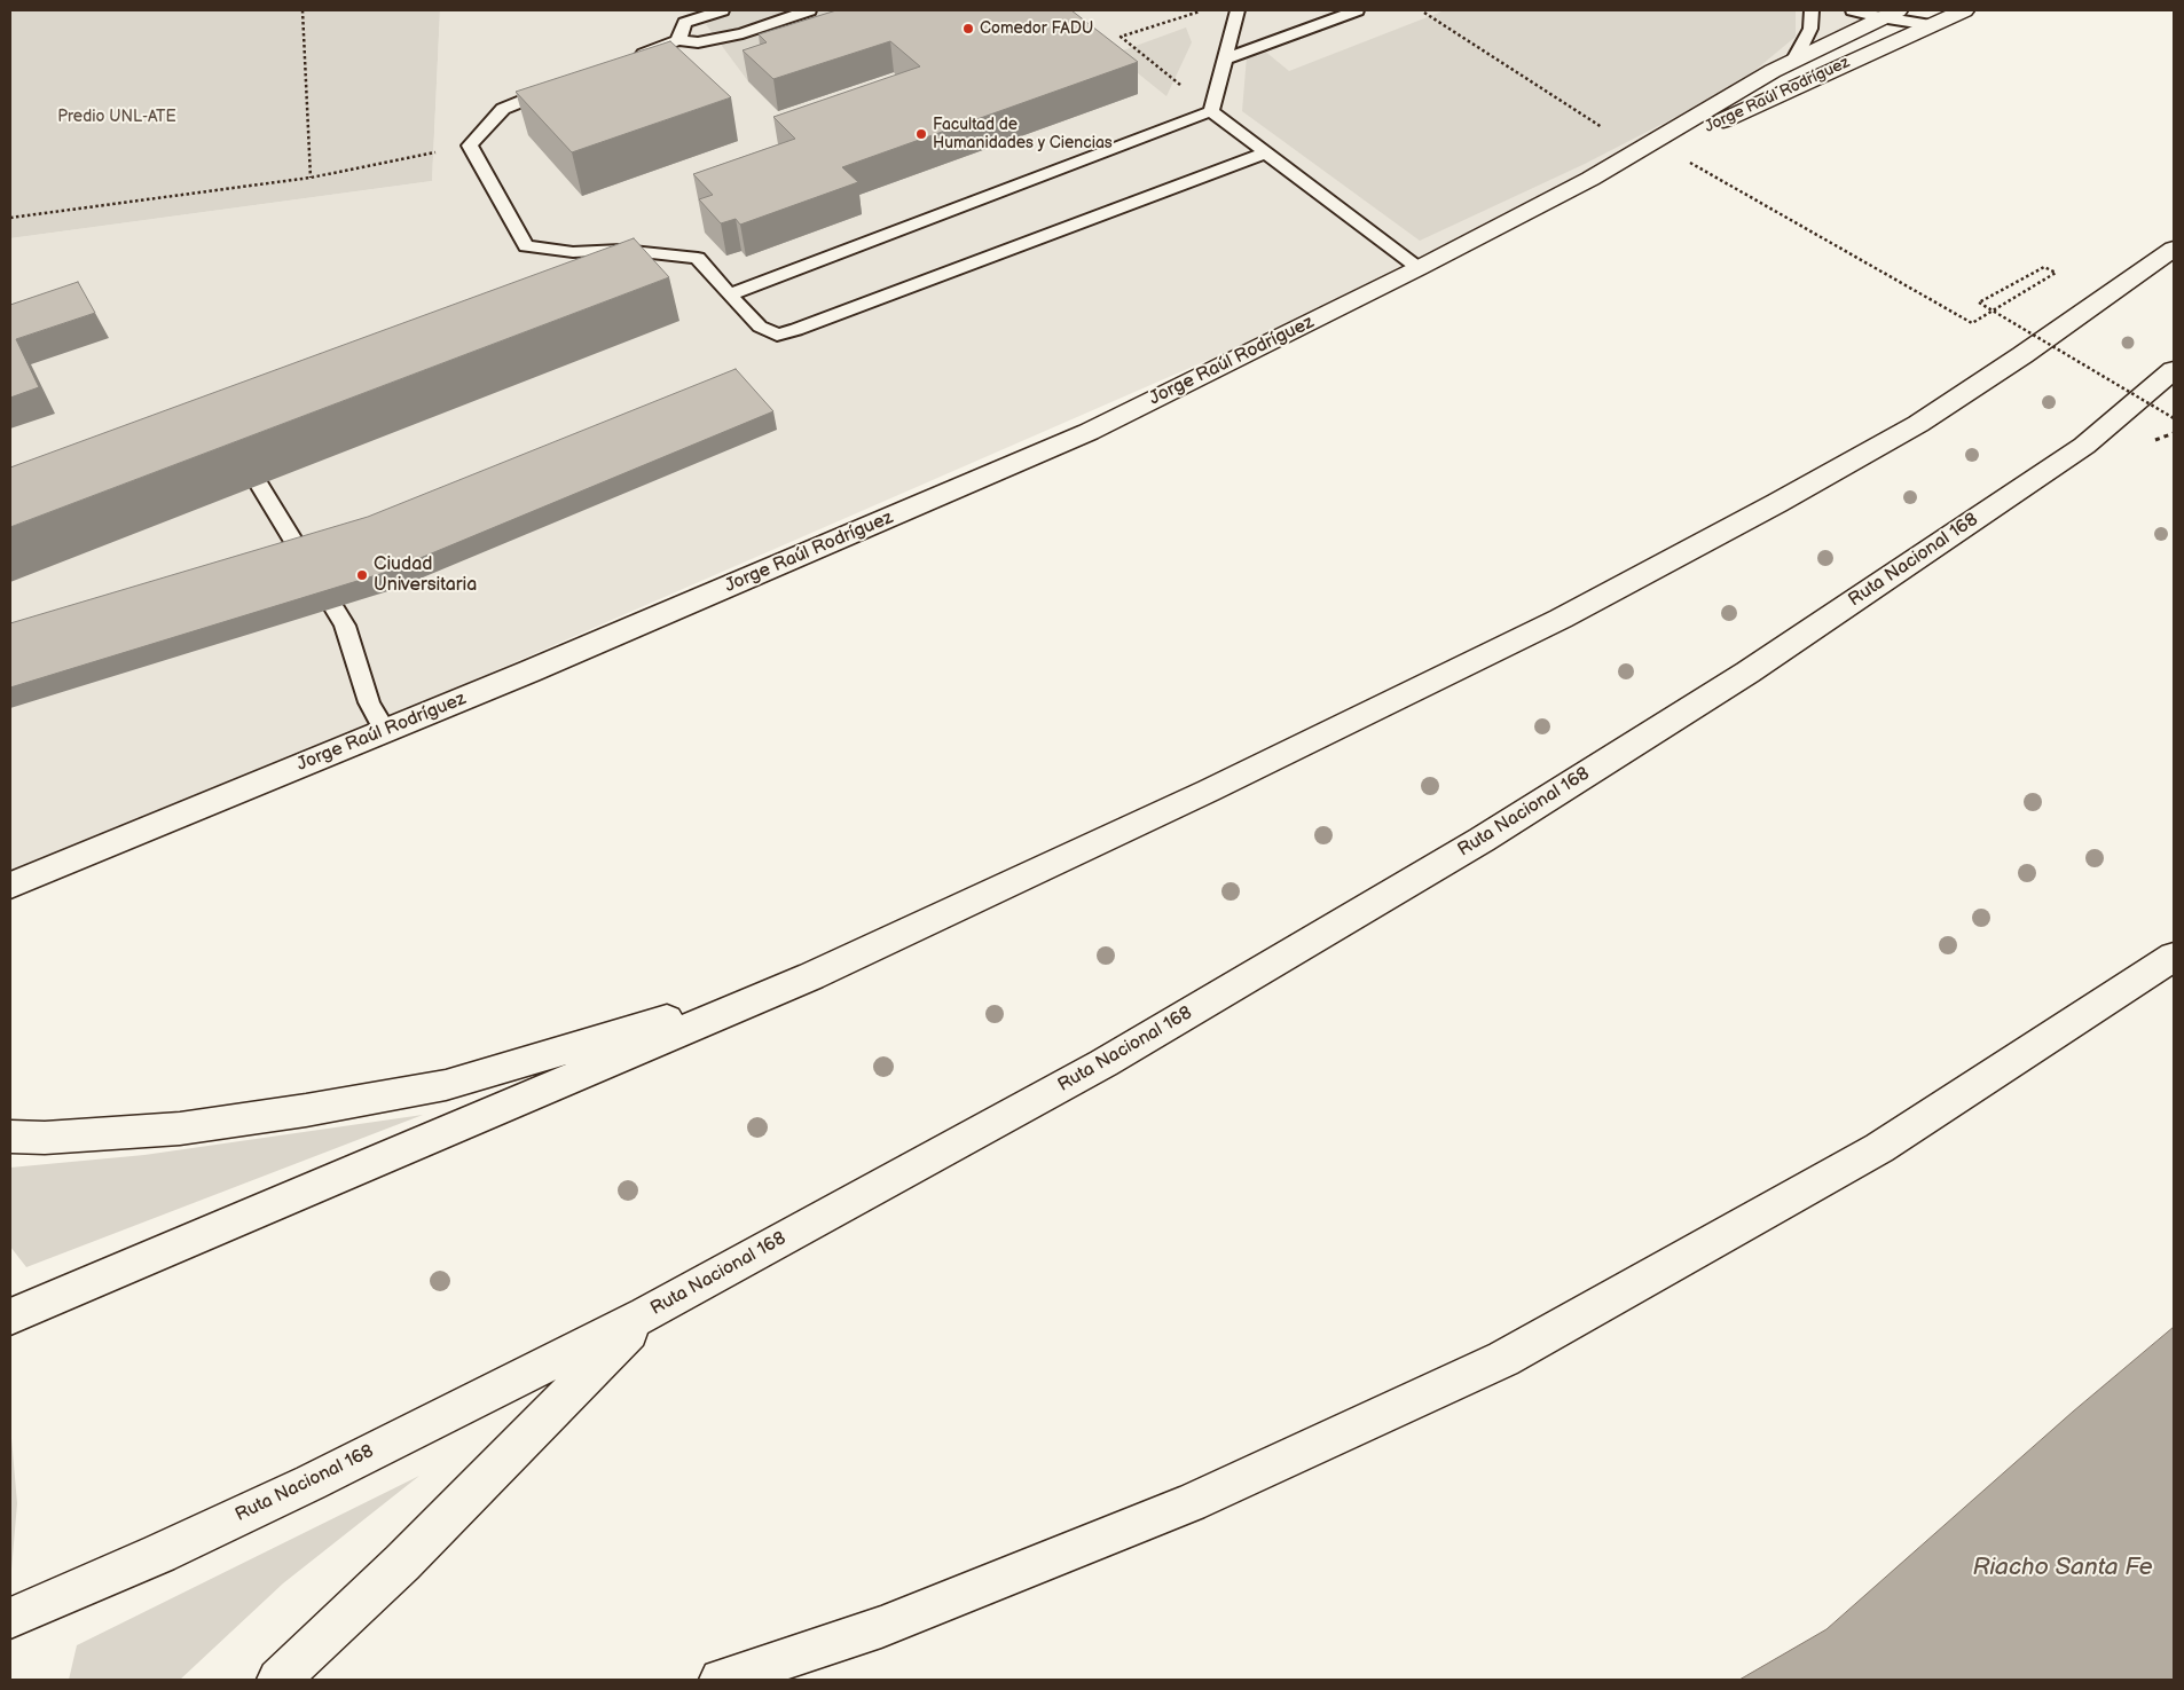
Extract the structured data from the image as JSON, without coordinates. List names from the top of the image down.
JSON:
{
  "streets": {
    "main road": ["Jorge Raúl Rodríguez", "Ruta Nacional 168"]
  },
  "water": ["Riacho Santa Fe"],
  "parks": ["Predio UNL-ATE"],
  "places": ["Comedor FADU", "Facultad de Humanidades y Ciencias", "Ciudad Universitaria"]
}
